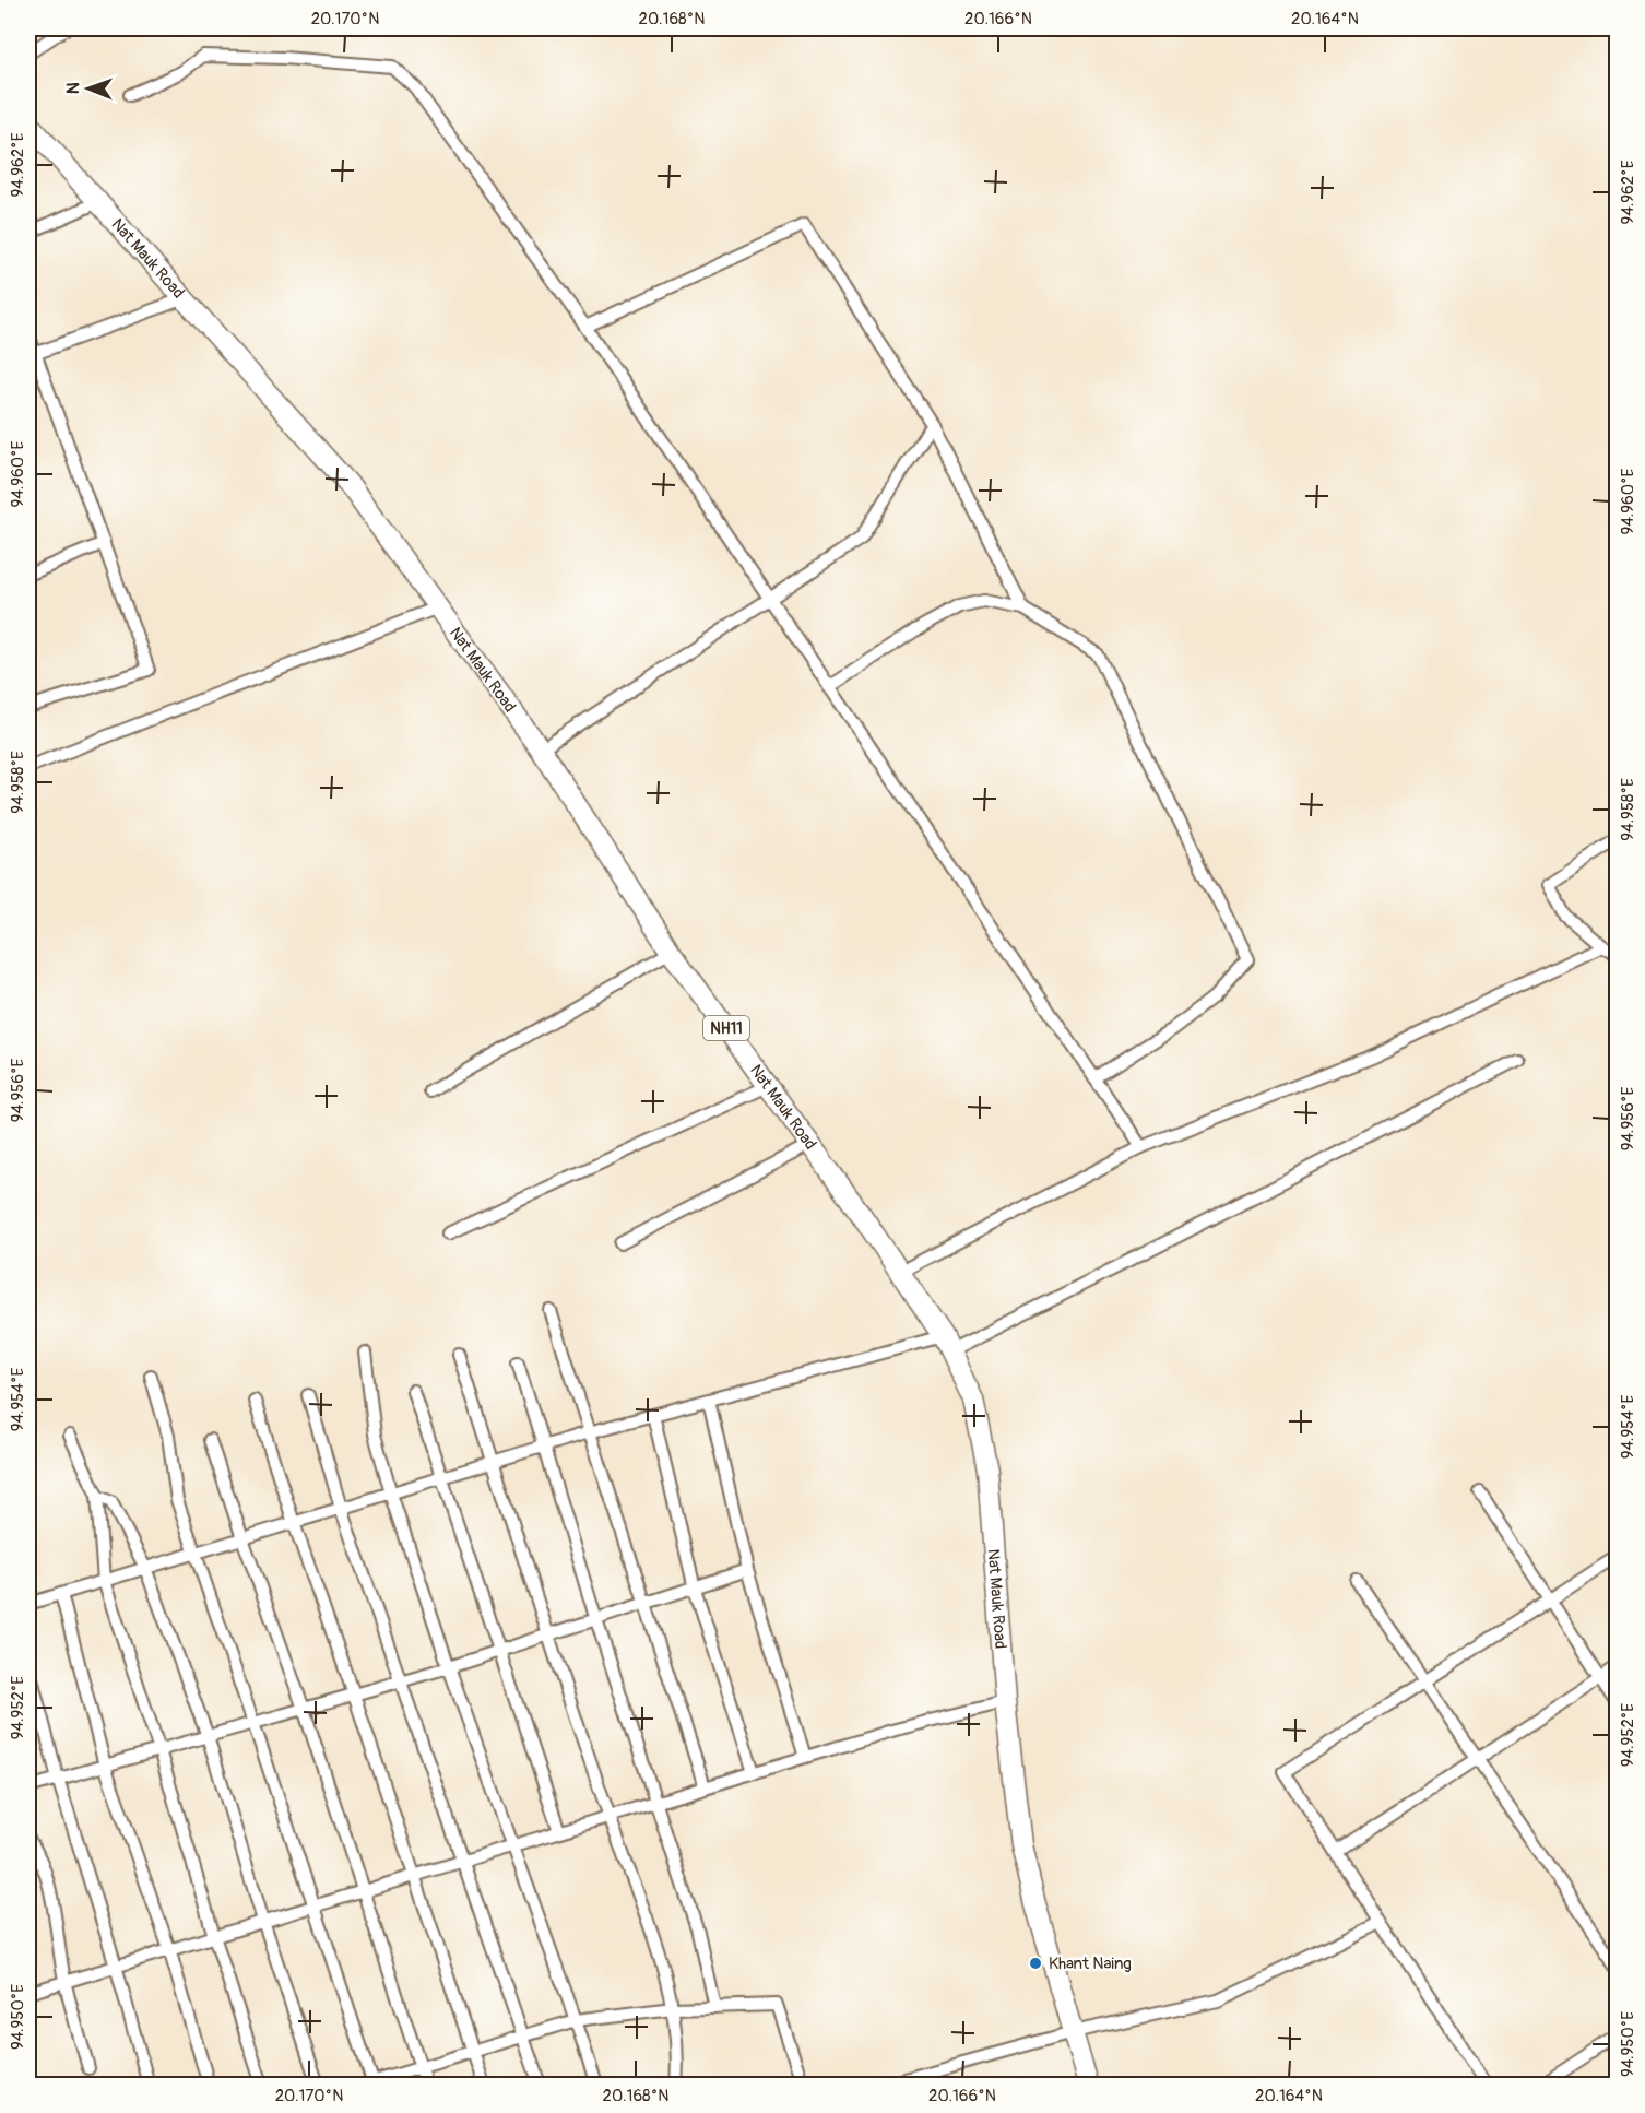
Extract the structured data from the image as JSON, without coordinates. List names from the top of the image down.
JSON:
{
  "streets": {
    "highway": ["Nat Mauk Road", "NH11"]
  },
  "places": ["Khant Naing"],
  "north": "left",
  "coordinates": [
    "20.170°N",
    "20.168°N",
    "20.166°N",
    "20.164°N",
    "94.962°E",
    "94.960°E",
    "94.958°E",
    "94.956°E",
    "94.954°E",
    "94.952°E",
    "94.950°E"
  ]
}
